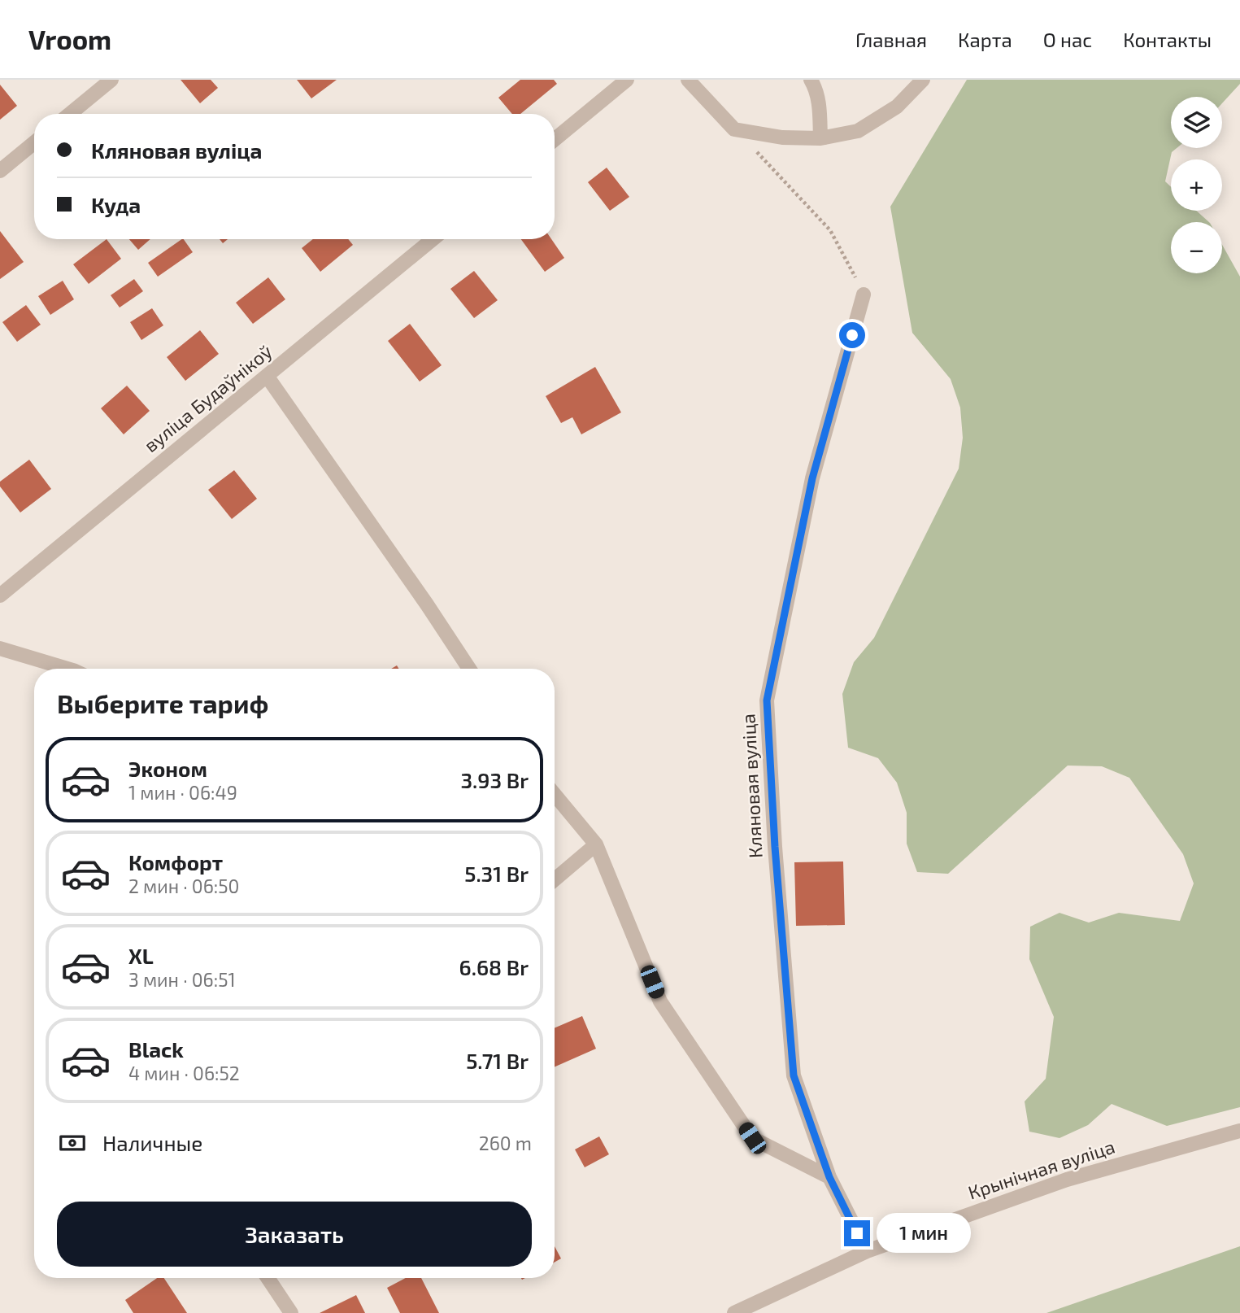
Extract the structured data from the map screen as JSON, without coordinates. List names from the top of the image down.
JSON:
{
  "streets": {
    "street": ["вуліца Будаўнікоў", "Кляновая вуліца", "Крынічная вуліца"]
  },
  "crossings": [
    ["Кляновая вуліца", "Крынічная вуліца"]
  ],
  "page": {
    "header": "Vroom",
    "nav": [
      "Главная",
      "Карта",
      "О нас",
      "Контакты"
    ],
    "map_buttons": ["+", "−"],
    "banner": ["Кляновая вуліца", "Куда"],
    "heading": "Выберите тариф",
    "list": [
      {
        "name": "Эконом",
        "note": "1 мин · 06:49",
        "value": "3.93 Br"
      },
      {
        "name": "Комфорт",
        "note": "2 мин · 06:50",
        "value": "5.31 Br"
      },
      {
        "name": "XL",
        "note": "3 мин · 06:51",
        "value": "6.68 Br"
      },
      {
        "name": "Black",
        "note": "4 мин · 06:52",
        "value": "5.71 Br"
      }
    ],
    "pay": ["Наличные", "260 m"],
    "buttons": "Заказать",
    "bubble": "1 мин"
  }
}
